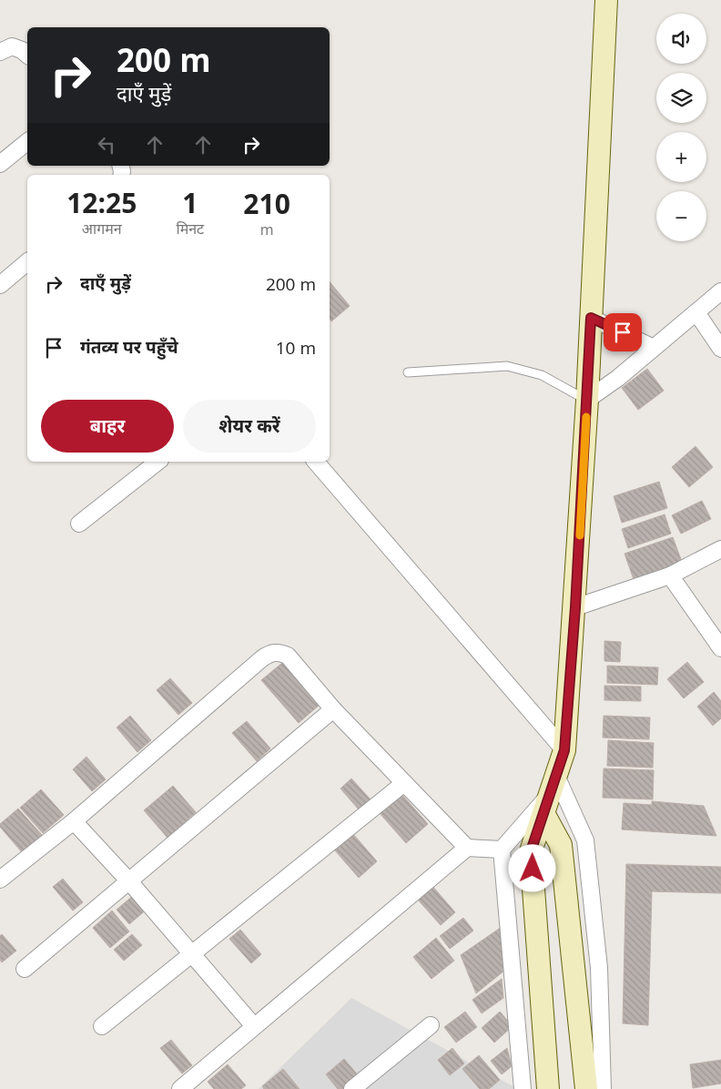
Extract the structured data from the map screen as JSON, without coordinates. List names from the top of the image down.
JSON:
{
  "page": {
    "map_buttons": ["+", "−"],
    "turn": ["200 m", "दाएँ मुड़ें"],
    "eta": [
      "12:25",
      "आगमन",
      "1",
      "मिनट",
      "210",
      "m"
    ],
    "list": [
      {
        "name": "दाएँ मुड़ें",
        "value": "200 m"
      },
      {
        "name": "गंतव्य पर पहुँचे",
        "value": "10 m"
      }
    ],
    "buttons": ["बाहर", "शेयर करें"]
  }
}
